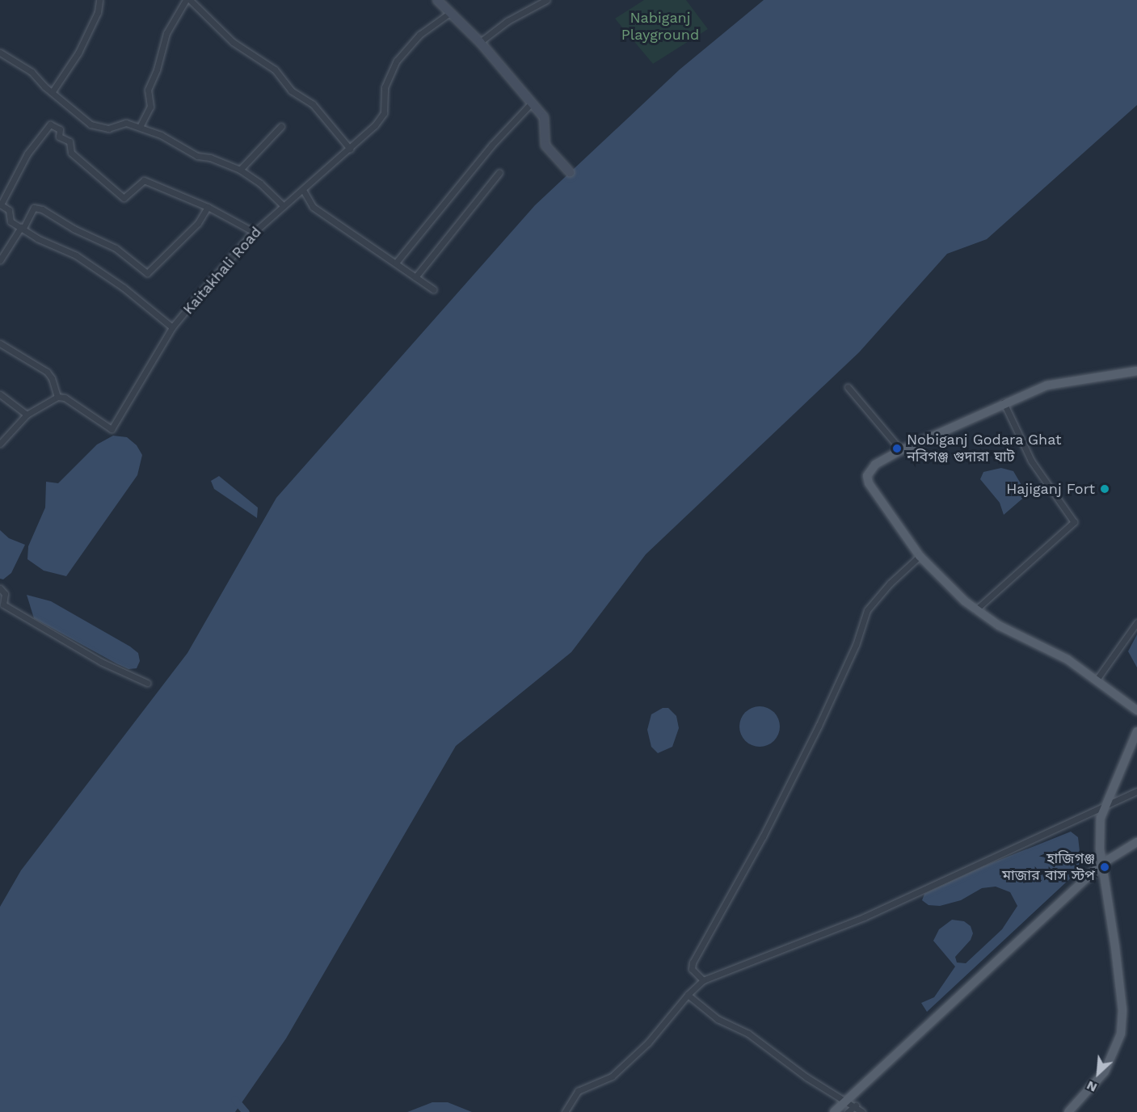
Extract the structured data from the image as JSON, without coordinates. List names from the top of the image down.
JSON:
{
  "streets": {
    "street": ["Kaitakhali Road"]
  },
  "parks": ["Nabiganj Playground"],
  "places": ["Nobiganj Godara Ghat নবিগঞ্জ গুদারা ঘাট", "Hajiganj Fort", "হাজিগঞ্জ মাজার বাস স্টপ"],
  "north": "bottom left"
}
